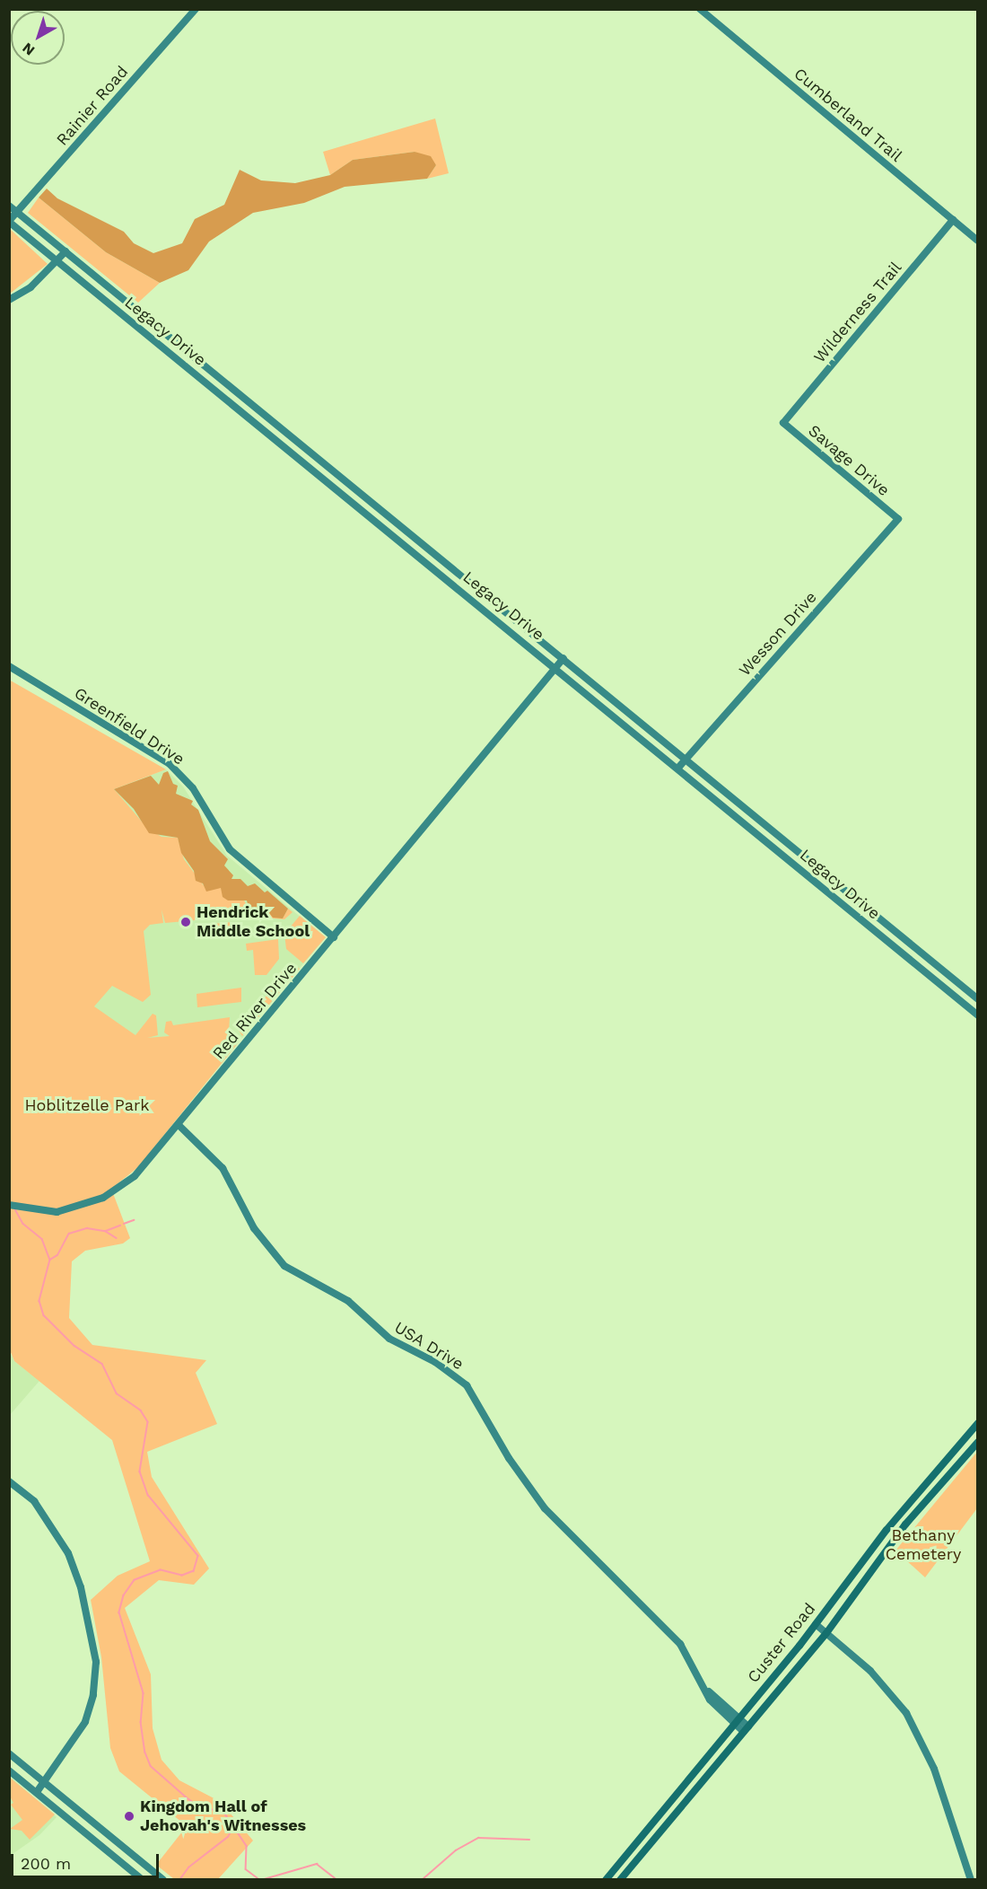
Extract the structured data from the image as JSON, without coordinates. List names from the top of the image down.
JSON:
{
  "streets": {
    "main road": ["Custer Road"],
    "street": [
      "Rainier Road",
      "Cumberland Trail",
      "Wilderness Trail",
      "Legacy Drive",
      "Savage Drive",
      "Wesson Drive",
      "Greenfield Drive",
      "Red River Drive",
      "USA Drive"
    ]
  },
  "crossings": [
    ["Rainier Road", "Legacy Drive"],
    ["Cumberland Trail", "Wilderness Trail"],
    ["Wilderness Trail", "Savage Drive"],
    ["Legacy Drive", "Wesson Drive"],
    ["Legacy Drive", "Red River Drive"],
    ["Savage Drive", "Wesson Drive"],
    ["Greenfield Drive", "Red River Drive"],
    ["Red River Drive", "USA Drive"],
    ["USA Drive", "Custer Road"]
  ],
  "parks": ["Hoblitzelle Park", "Bethany Cemetery"],
  "places": ["Hendrick Middle School", "Kingdom Hall of Jehovah's Witnesses"],
  "scale_bar": "200 m",
  "north": "bottom left"
}
